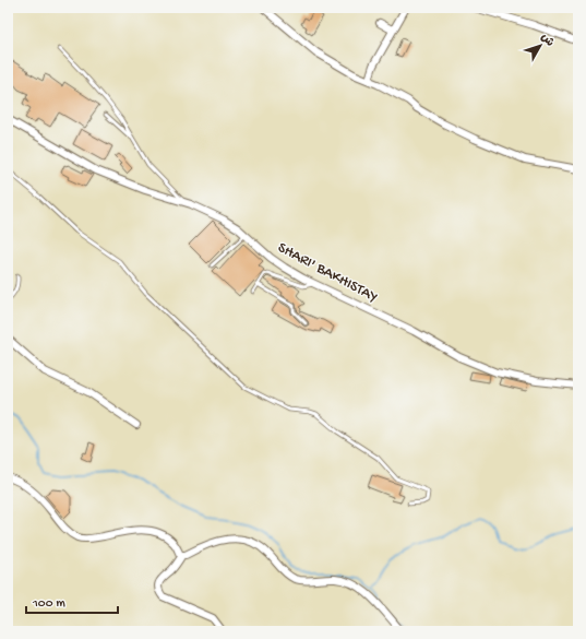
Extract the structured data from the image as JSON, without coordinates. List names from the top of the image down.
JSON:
{
  "streets": {
    "street": ["SHARI' BAKHISTAY"]
  },
  "scale_bar": "100 m",
  "north": "top right"
}
